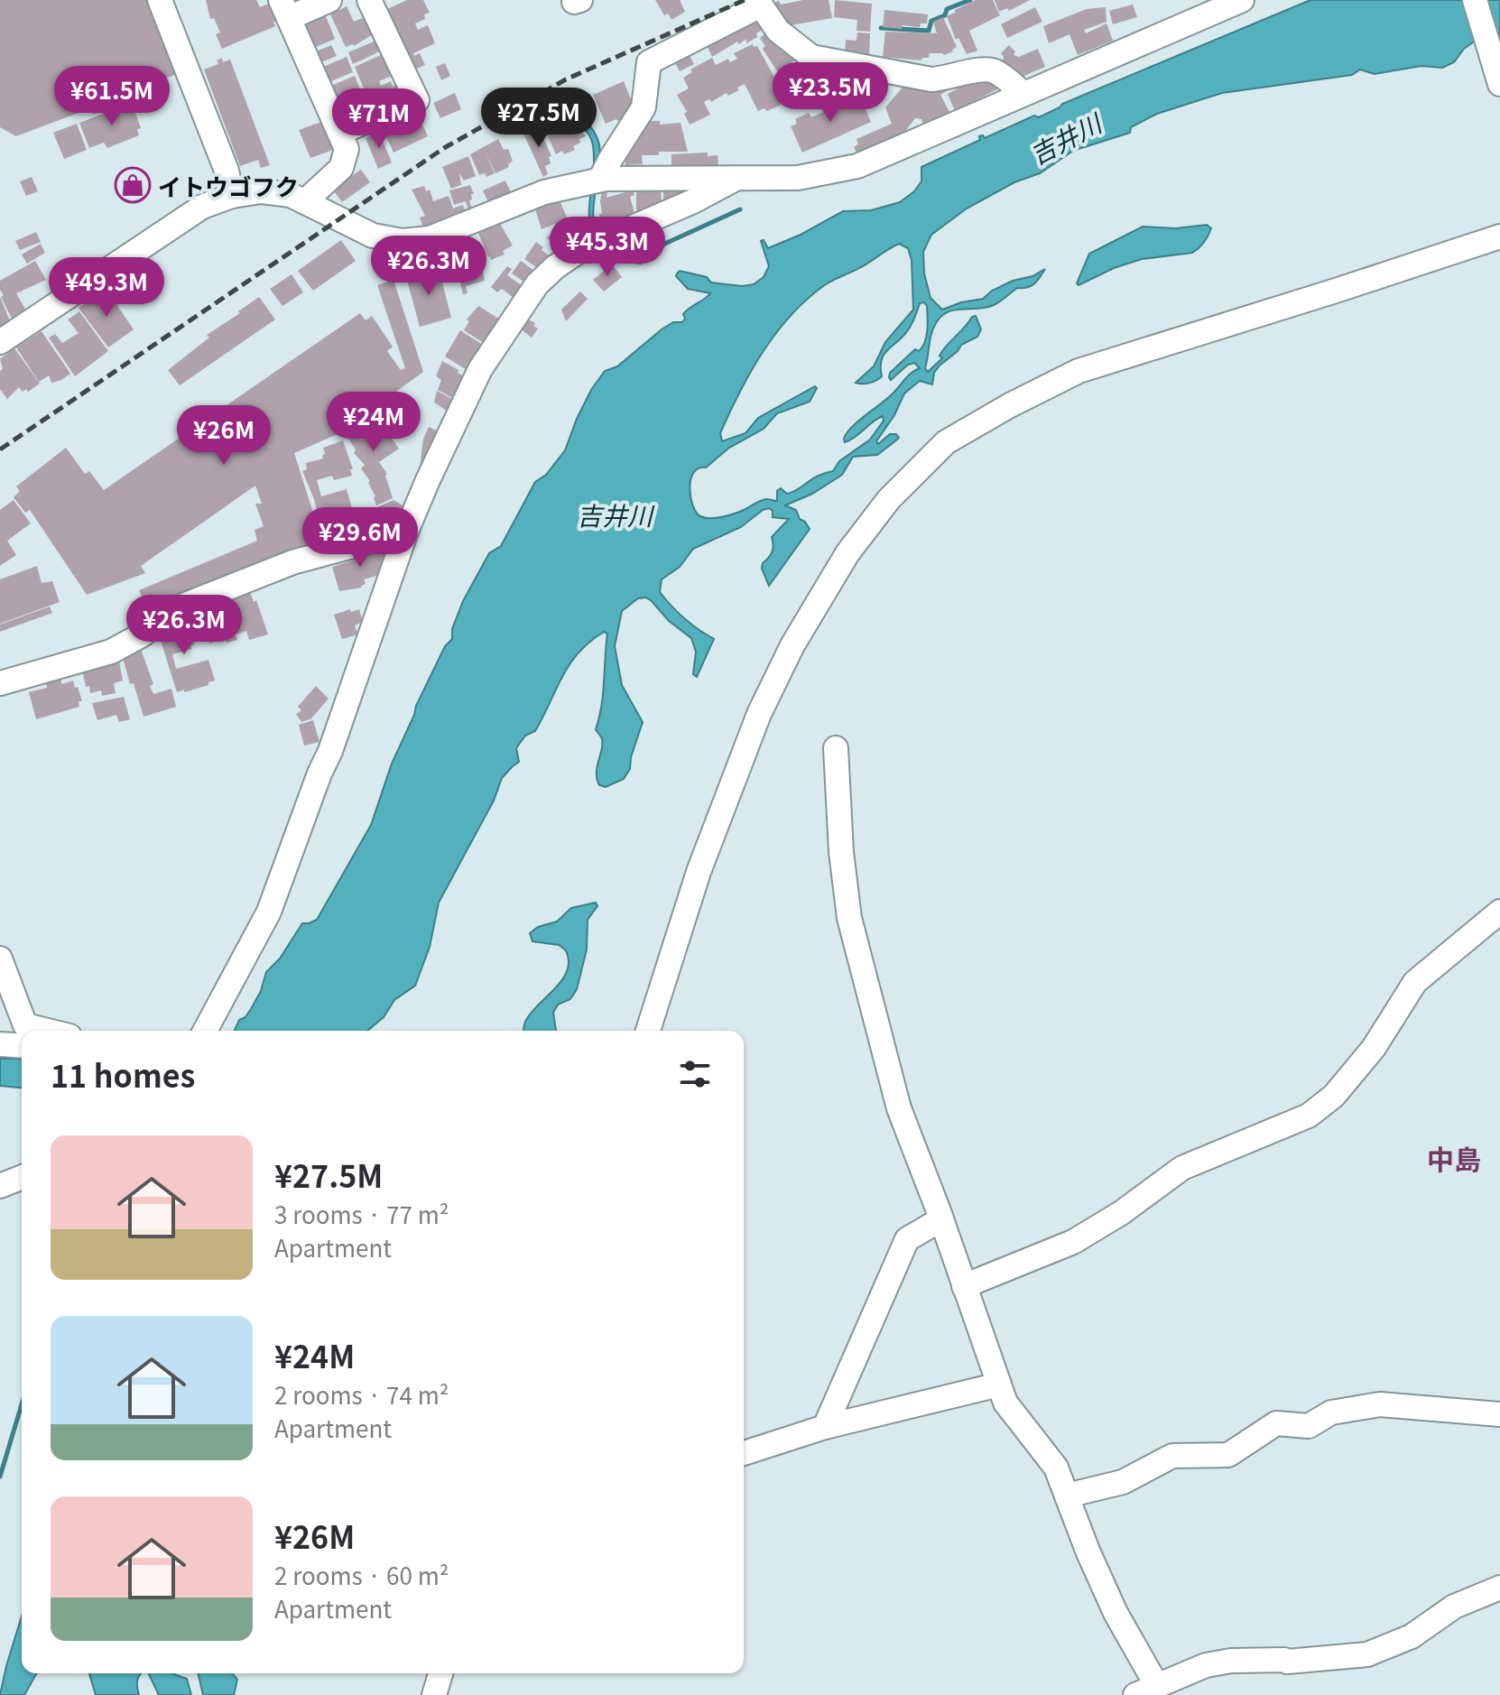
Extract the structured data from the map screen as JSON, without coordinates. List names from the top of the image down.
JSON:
{
  "districts": ["中島"],
  "water": ["吉井川"],
  "places": {
    "shop": ["イトウゴフク"]
  },
  "page": {
    "price": [
      "¥23.5M",
      "¥61.5M",
      "¥27.5M",
      "¥71M",
      "¥45.3M",
      "¥26.3M",
      "¥49.3M",
      "¥24M",
      "¥26M",
      "¥29.6M",
      "¥26.3M"
    ],
    "heading": "11 homes",
    "list": [
      {
        "name": "¥27.5M",
        "note": "3 rooms · 77 m² · Apartment"
      },
      {
        "name": "¥24M",
        "note": "2 rooms · 74 m² · Apartment"
      },
      {
        "name": "¥26M",
        "note": "2 rooms · 60 m² · Apartment"
      }
    ]
  }
}
